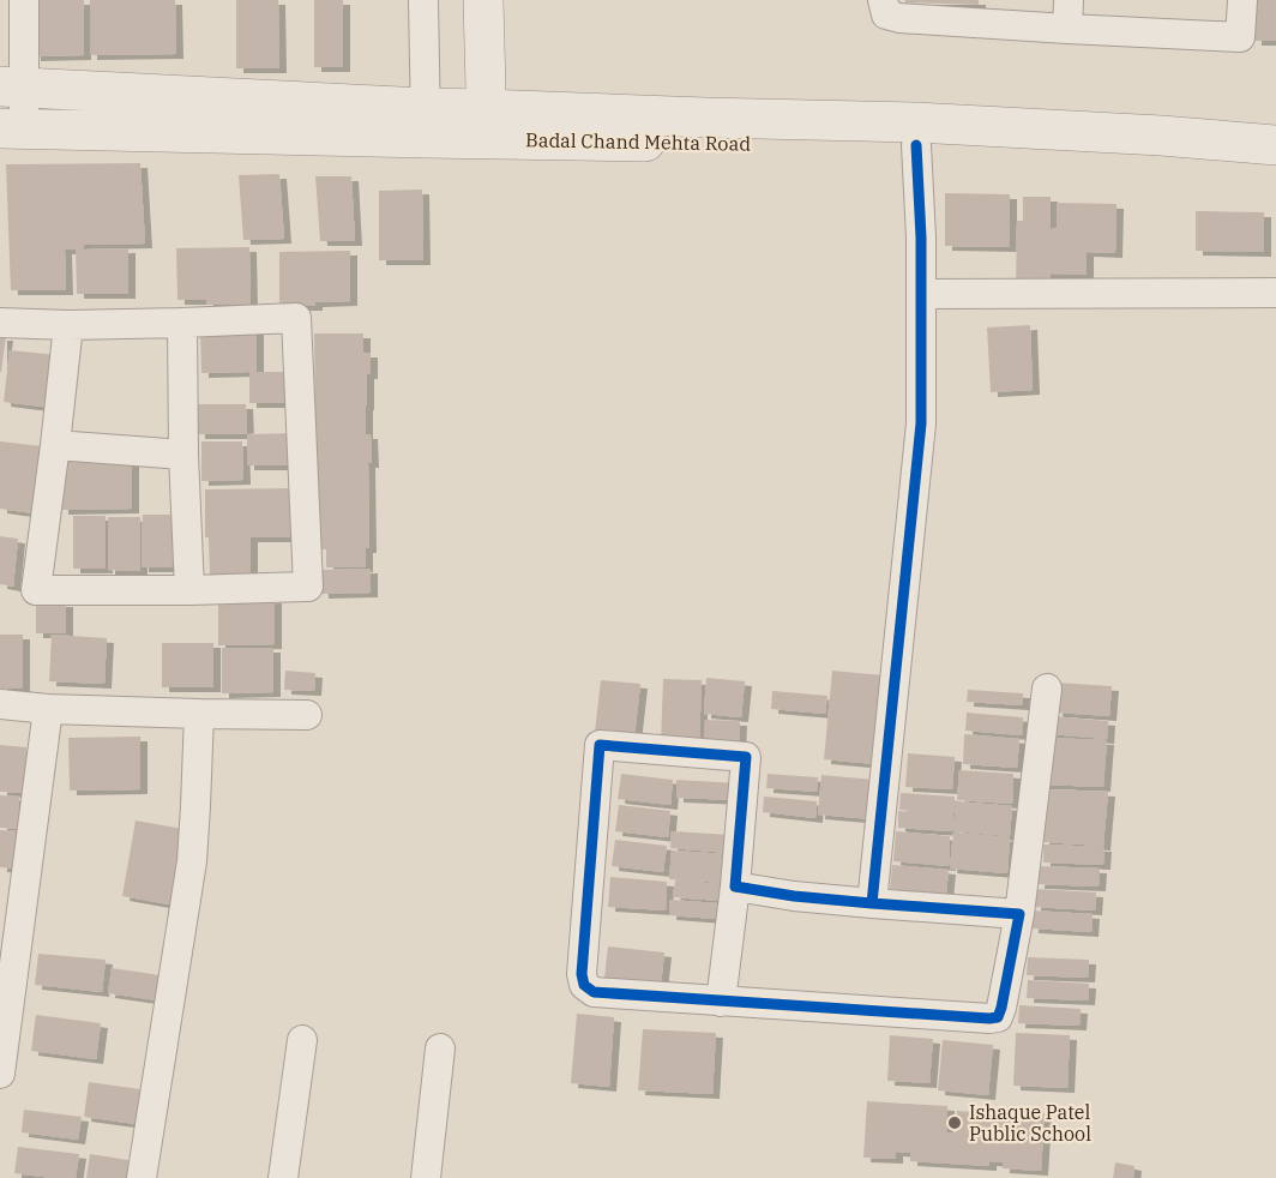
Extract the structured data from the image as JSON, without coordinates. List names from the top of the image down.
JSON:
{
  "streets": {
    "street": ["Badal Chand Mehta Road"]
  },
  "places": ["Ishaque Patel Public School"]
}
